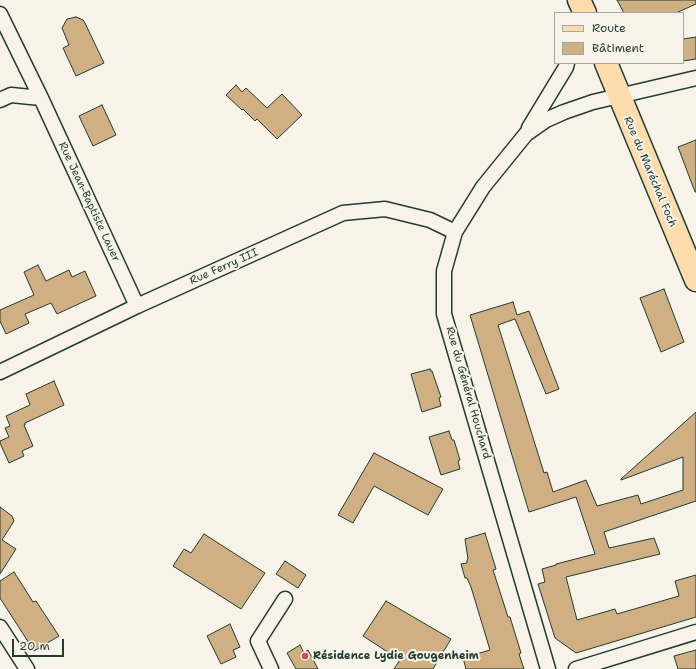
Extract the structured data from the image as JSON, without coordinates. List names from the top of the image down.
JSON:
{
  "streets": {
    "main road": ["Rue du Maréchal Foch"],
    "street": ["Rue Jean-Baptiste Lauer", "Rue Ferry III", "Rue du Général Houchard"]
  },
  "crossings": [
    ["Rue du Maréchal Foch", "Rue du Général Houchard"],
    ["Rue Jean-Baptiste Lauer", "Rue Ferry III"],
    ["Rue Ferry III", "Rue du Général Houchard"]
  ],
  "places": ["Résidence Lydie Gougenheim"],
  "legend": ["Route", "Bâtiment"],
  "scale_bar": "20 m"
}
